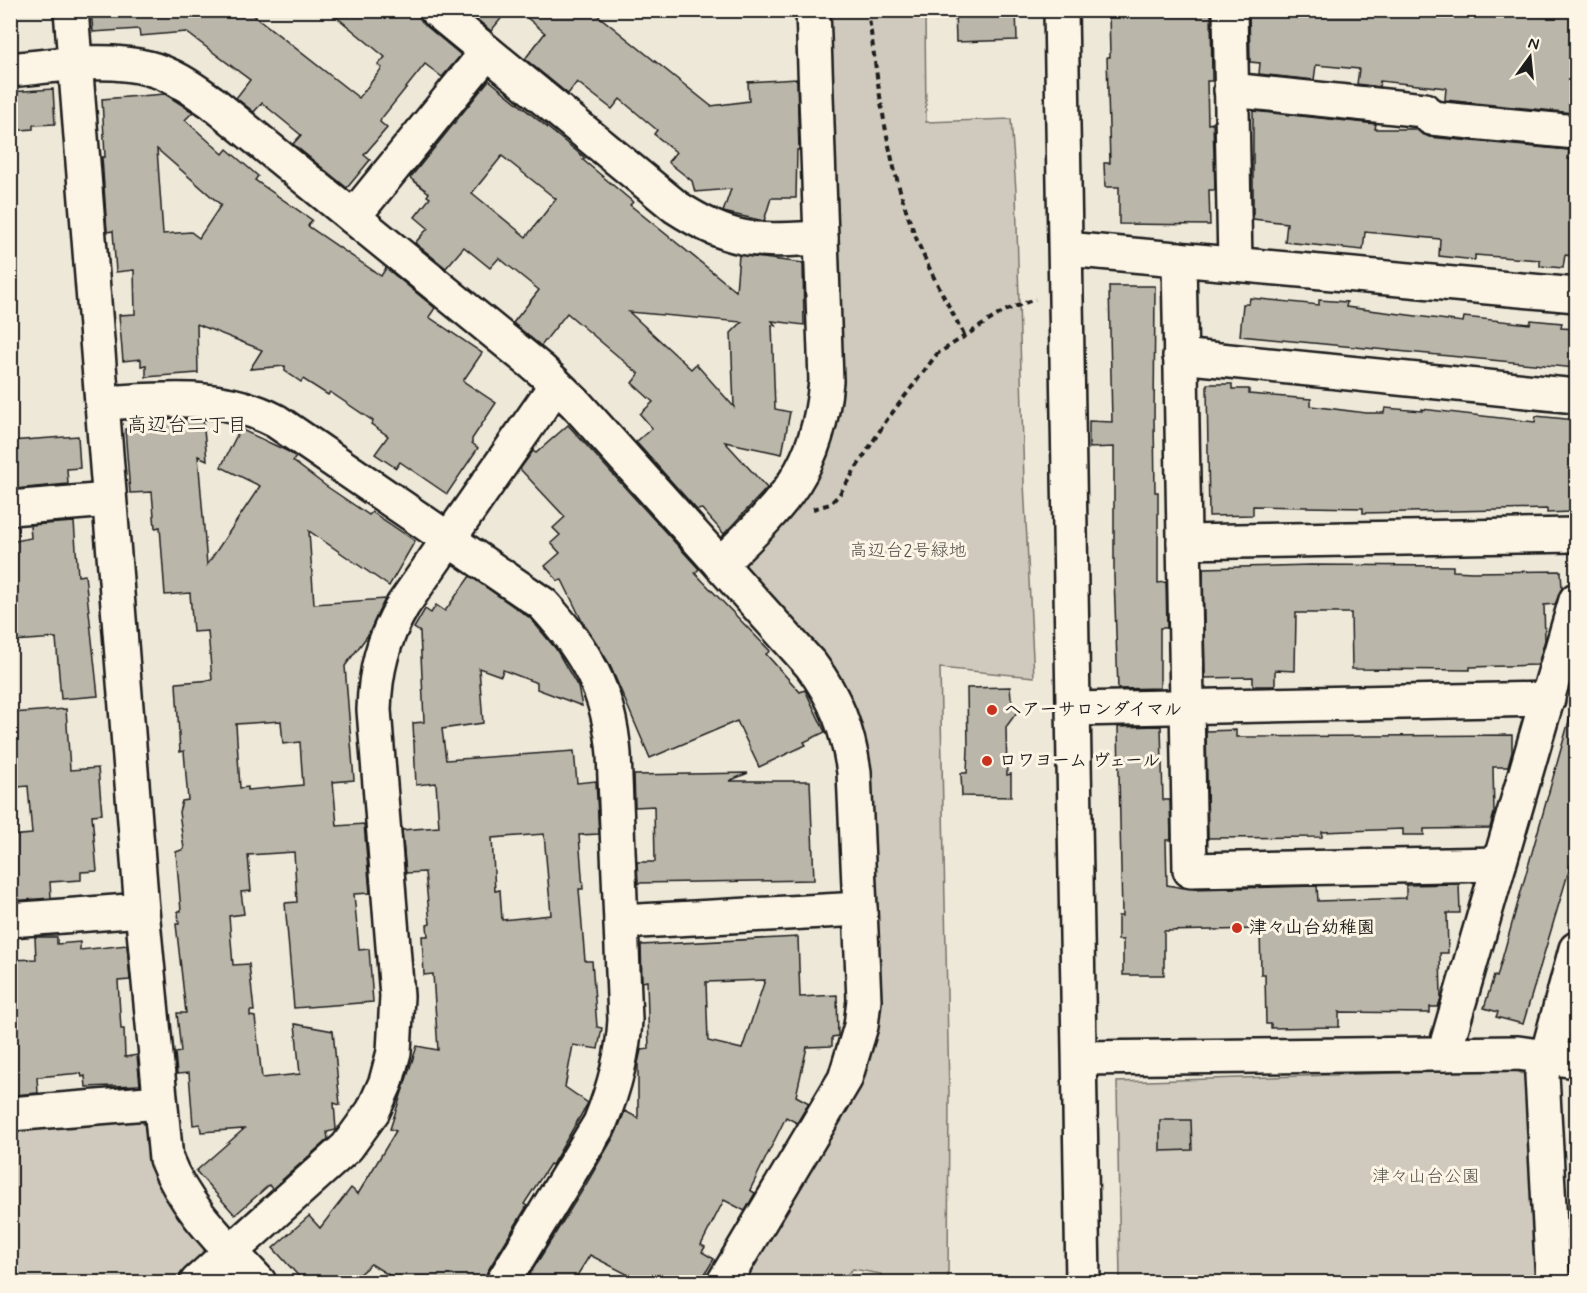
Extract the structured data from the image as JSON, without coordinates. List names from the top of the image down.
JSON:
{
  "districts": ["高辺台二丁目"],
  "parks": ["高辺台2号緑地", "津々山台公園"],
  "places": ["ヘアーサロンダイマル", "ロワヨーム ヴェール", "津々山台幼稚園"],
  "north": "top"
}
